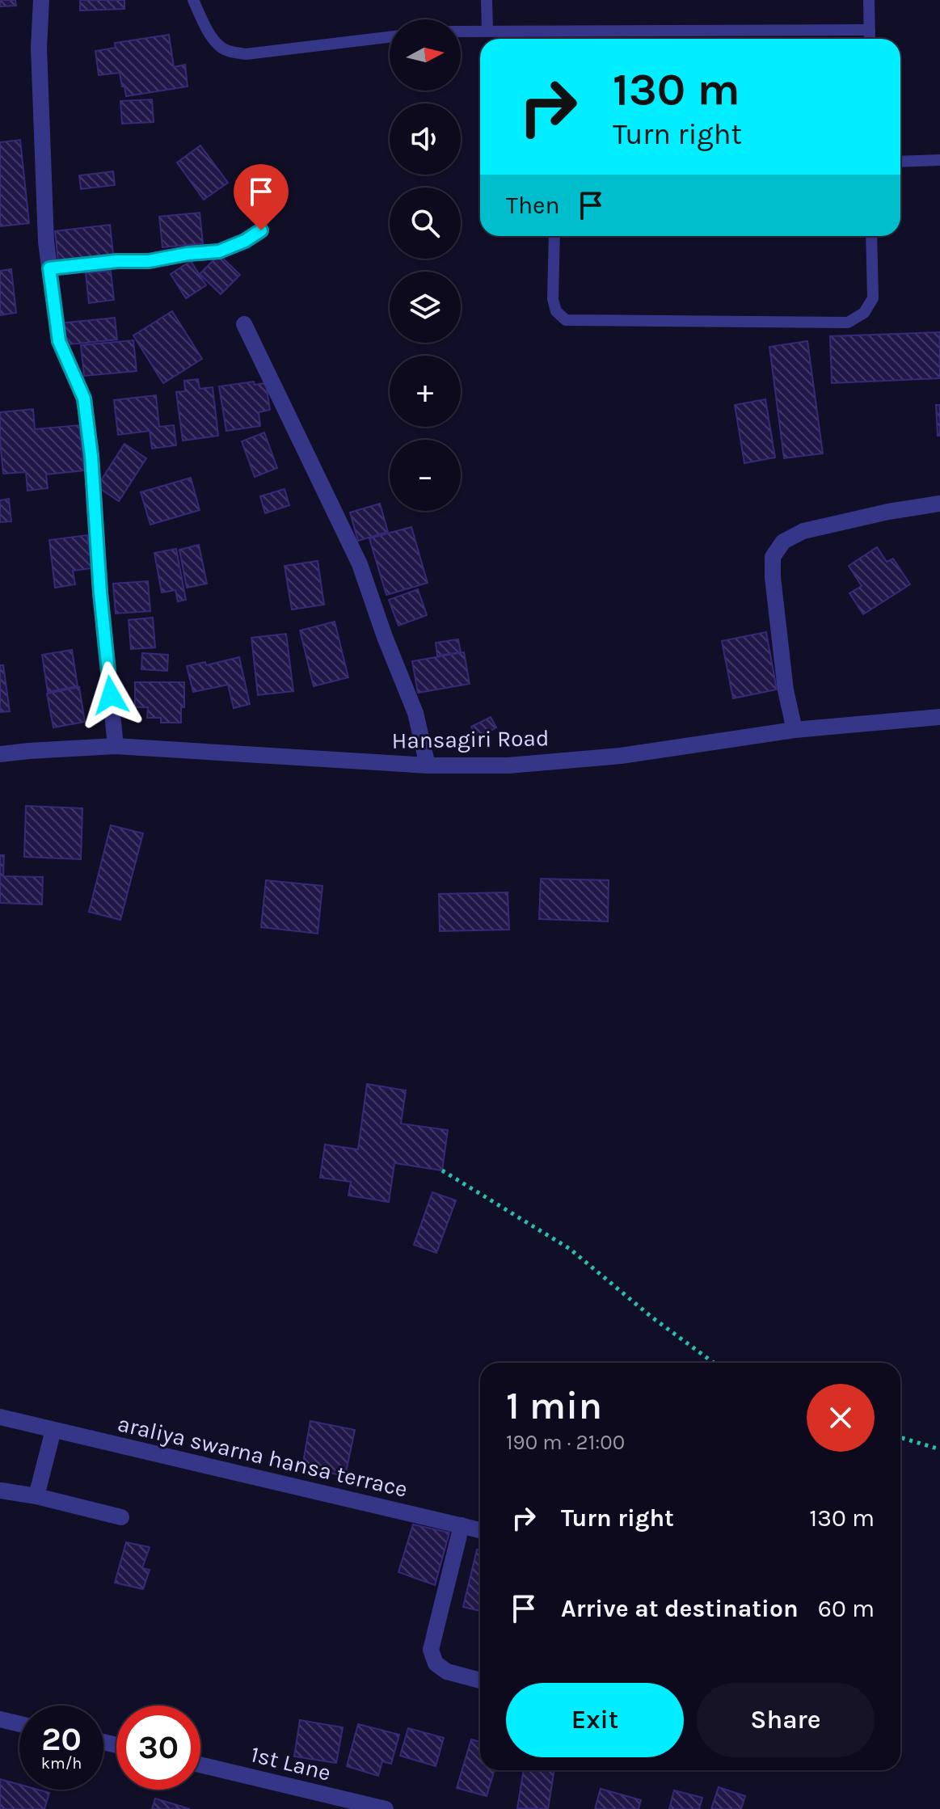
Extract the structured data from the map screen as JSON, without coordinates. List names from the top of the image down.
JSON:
{
  "streets": {
    "street": ["Hansagiri Road", "araliya swarna hansa terrace", "1st Lane"]
  },
  "north": "right",
  "page": {
    "map_buttons": ["+", "−"],
    "turn": ["130 m", "Turn right"],
    "then": "Then",
    "heading": ["1 min", "190 m · 21:00"],
    "list": [
      {
        "name": "Turn right",
        "value": "130 m"
      },
      {
        "name": "Arrive at destination",
        "value": "60 m"
      }
    ],
    "buttons": ["Exit", "Share"],
    "speed": "20 km/h",
    "limit": "30"
  }
}
